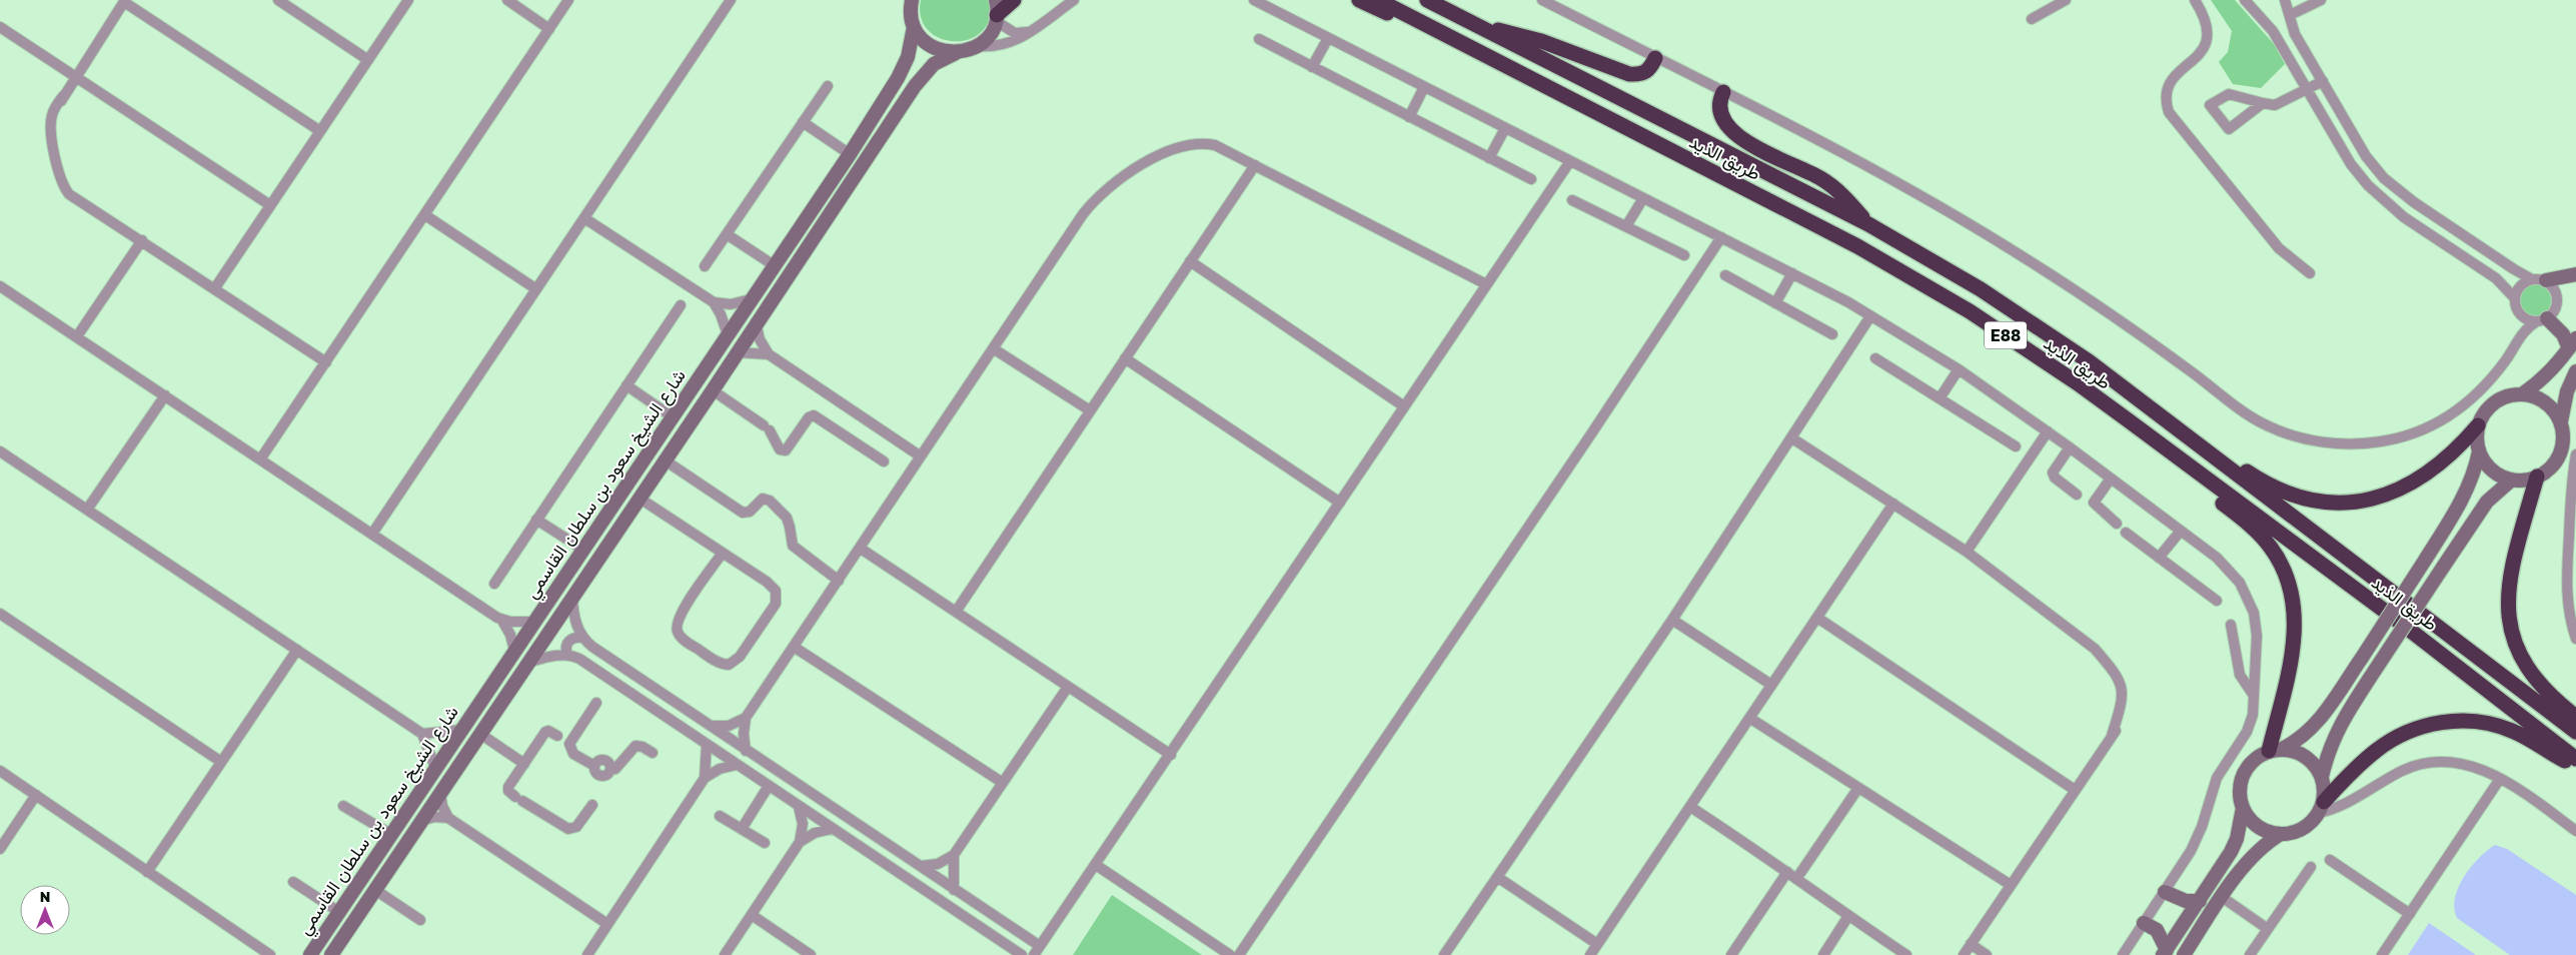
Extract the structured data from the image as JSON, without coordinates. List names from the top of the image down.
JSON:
{
  "streets": {
    "highway": ["طريق الذيد", "E88"],
    "main road": ["شارع الشيخ سعود بن سلطان القاسمي"]
  },
  "north": "top"
}
